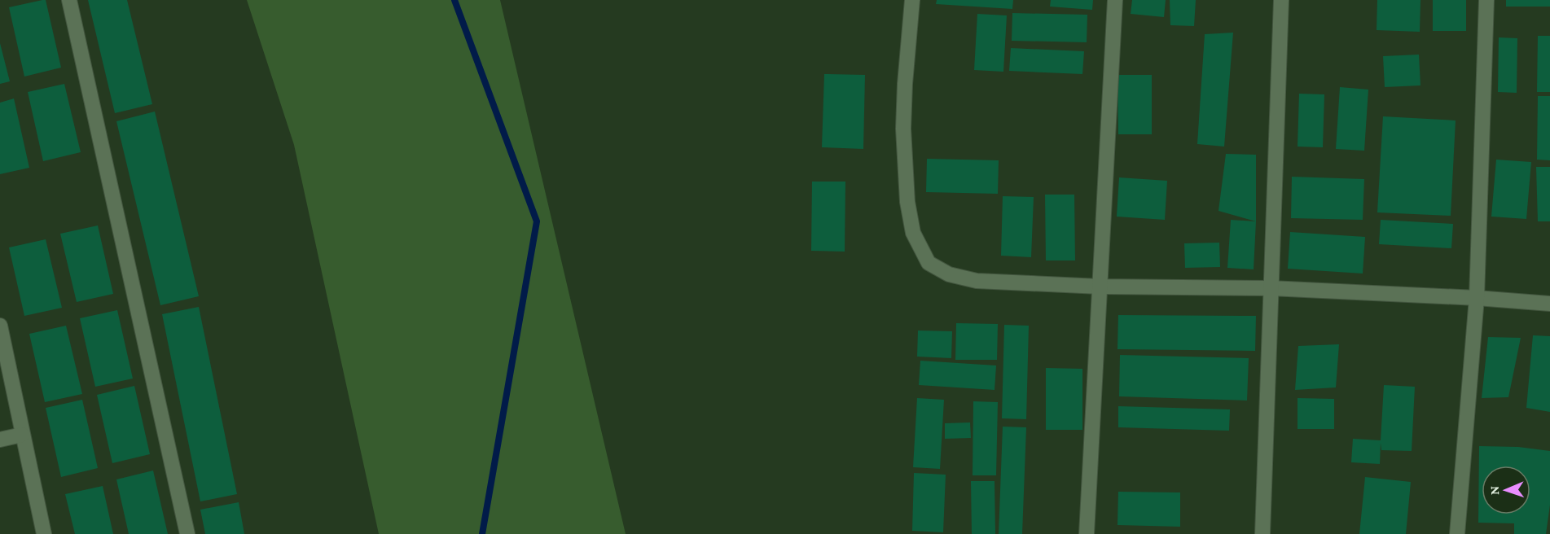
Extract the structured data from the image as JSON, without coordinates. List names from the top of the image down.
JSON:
{
  "north": "left"
}
